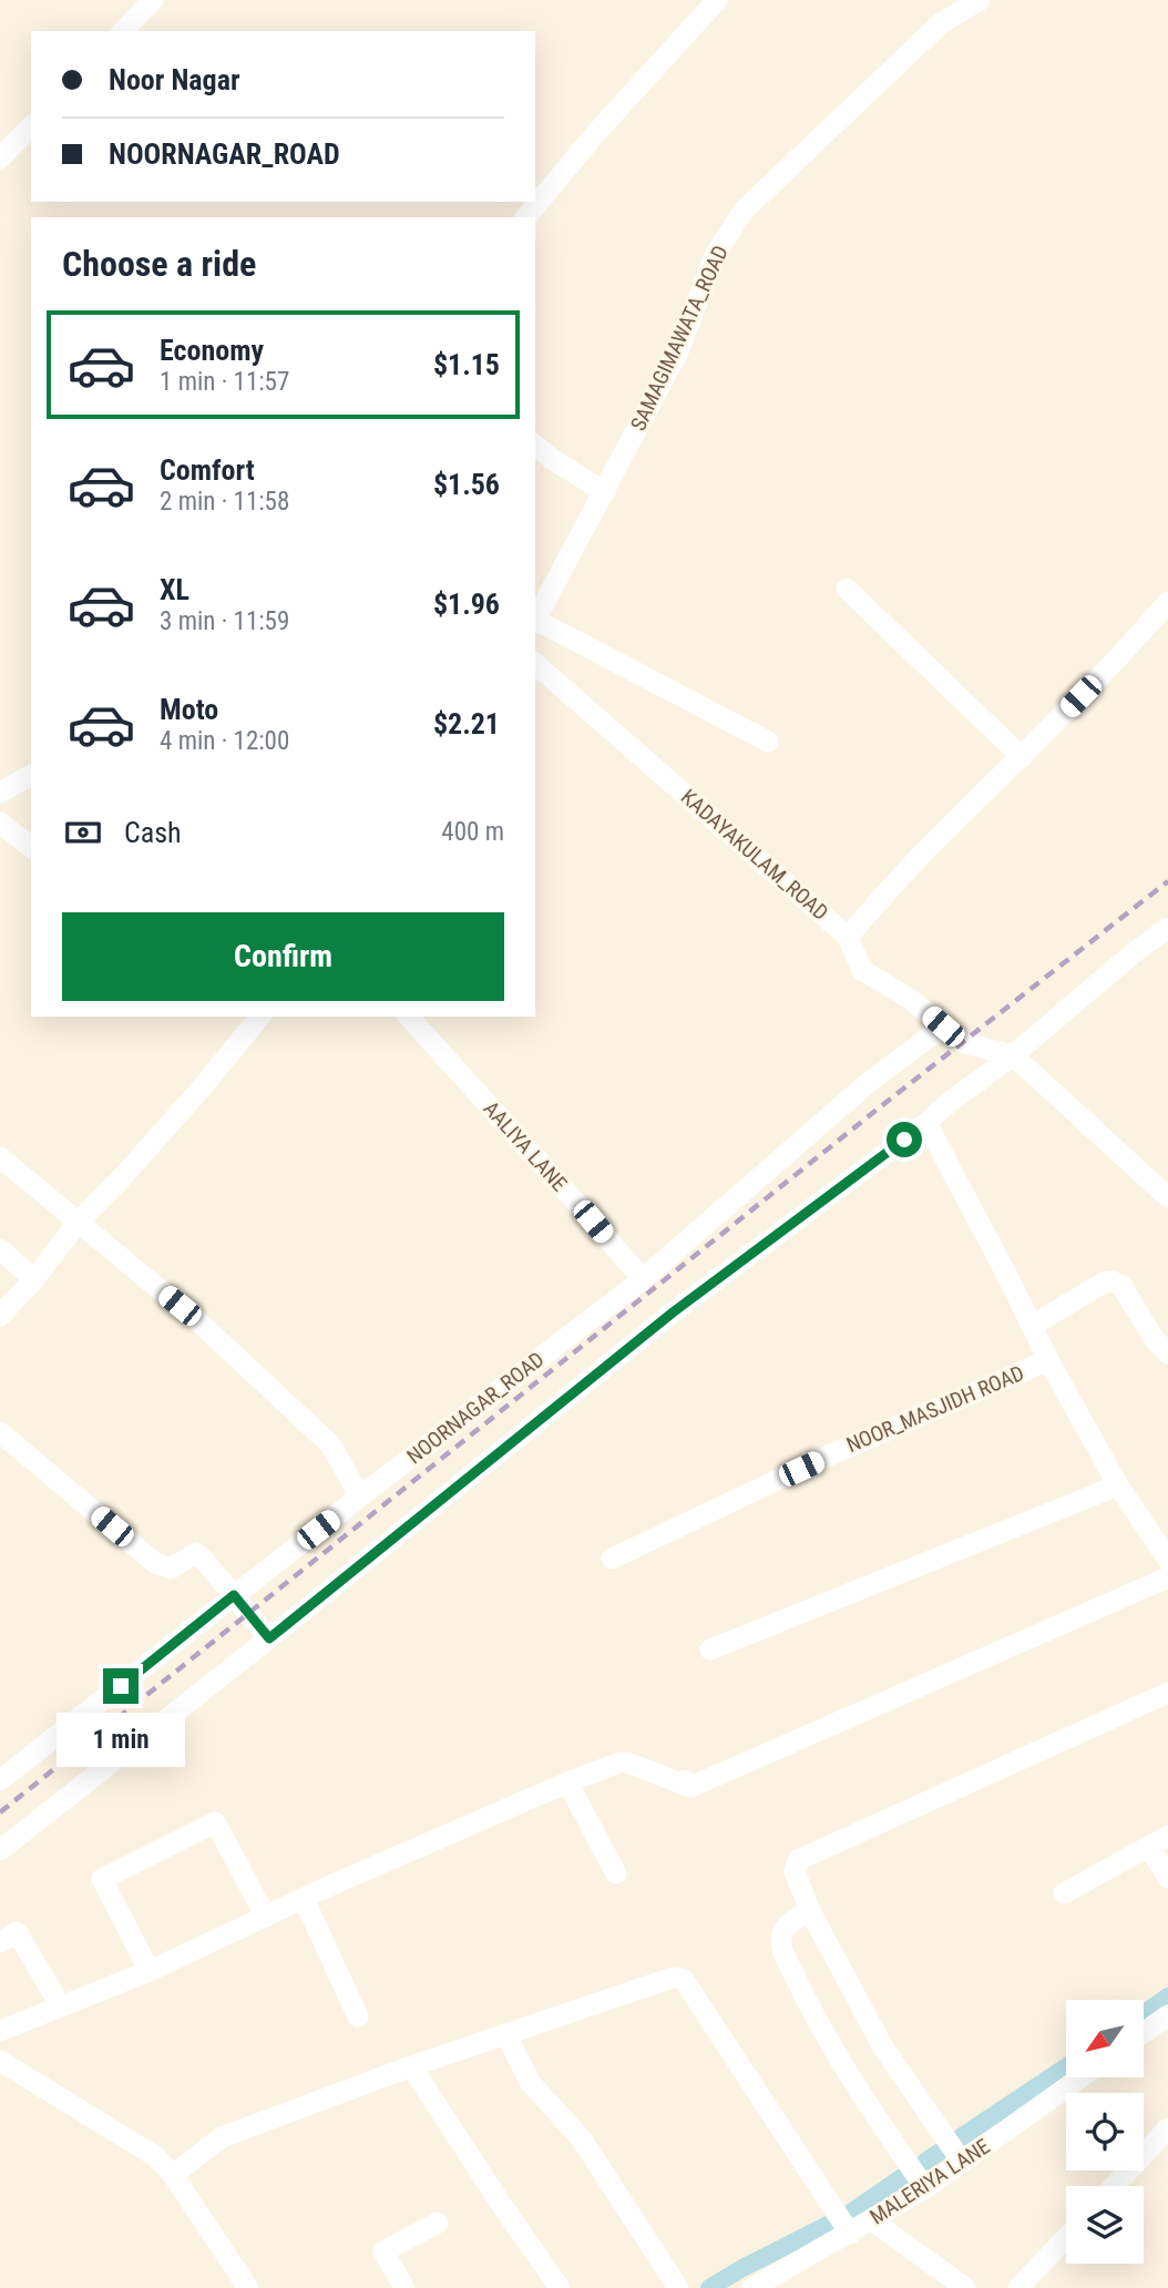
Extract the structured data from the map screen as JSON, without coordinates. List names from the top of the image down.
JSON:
{
  "streets": {
    "street": [
      "SAMAGIMAWATA_ROAD",
      "KADAYAKULAM_ROAD",
      "AALIYA LANE",
      "NOORNAGAR_ROAD",
      "NOOR_MASJIDH ROAD",
      "MALERIYA LANE"
    ]
  },
  "crossings": [
    ["KADAYAKULAM_ROAD", "NOORNAGAR_ROAD"],
    ["AALIYA LANE", "NOORNAGAR_ROAD"]
  ],
  "north": "bottom left",
  "page": {
    "banner": ["Noor Nagar", "NOORNAGAR_ROAD"],
    "heading": "Choose a ride",
    "list": [
      {
        "name": "Economy",
        "note": "1 min · 11:57",
        "value": "$1.15"
      },
      {
        "name": "Comfort",
        "note": "2 min · 11:58",
        "value": "$1.56"
      },
      {
        "name": "XL",
        "note": "3 min · 11:59",
        "value": "$1.96"
      },
      {
        "name": "Moto",
        "note": "4 min · 12:00",
        "value": "$2.21"
      }
    ],
    "pay": ["Cash", "400 m"],
    "buttons": "Confirm",
    "bubble": "1 min"
  }
}
